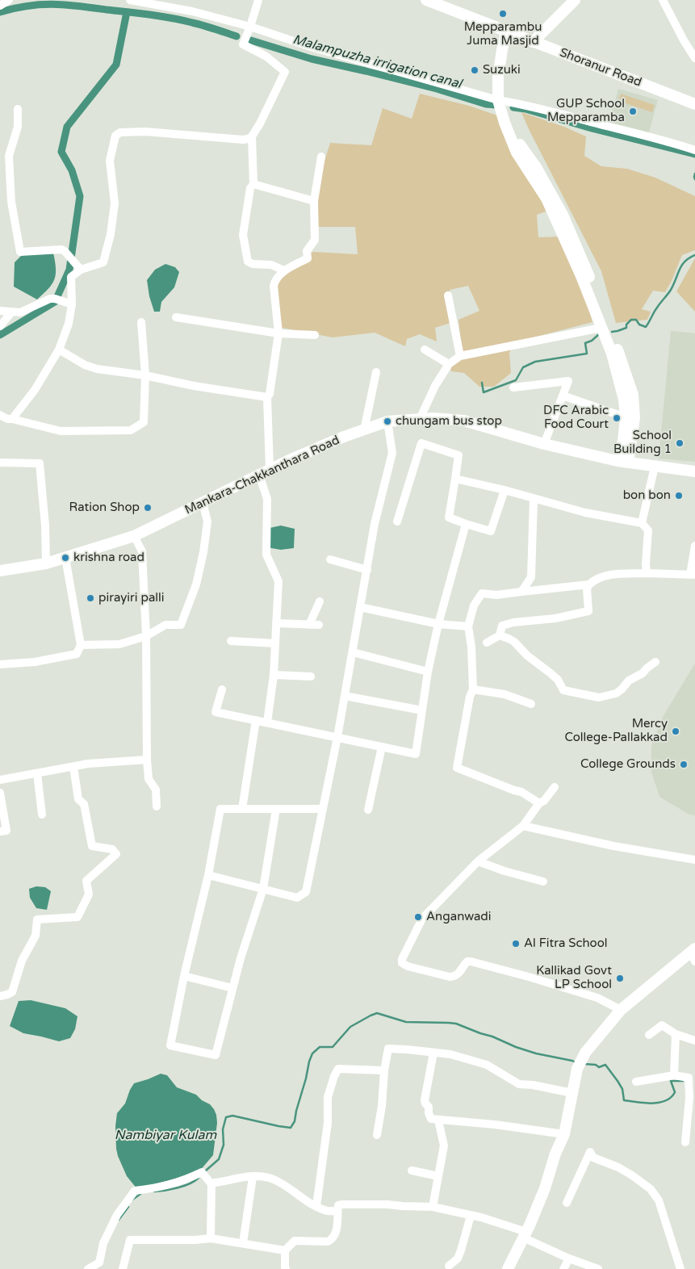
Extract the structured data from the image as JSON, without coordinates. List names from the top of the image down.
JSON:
{
  "streets": {
    "main road": ["Shoranur Road", "Mankara-Chakkanthara Road"]
  },
  "water": ["Malampuzha irrigation canal", "Nambiyar Kulam"],
  "places": [
    "Mepparambu Juma Masjid",
    "Suzuki",
    "GUP School Mepparamba",
    "DFC Arabic Food Court",
    "chungam bus stop",
    "School Building 1",
    "bon bon",
    "Ration Shop",
    "krishna road",
    "pirayiri palli",
    "Mercy College-Pallakkad",
    "College Grounds",
    "Anganwadi",
    "Al Fitra School",
    "Kallikad Govt LP School"
  ]
}
